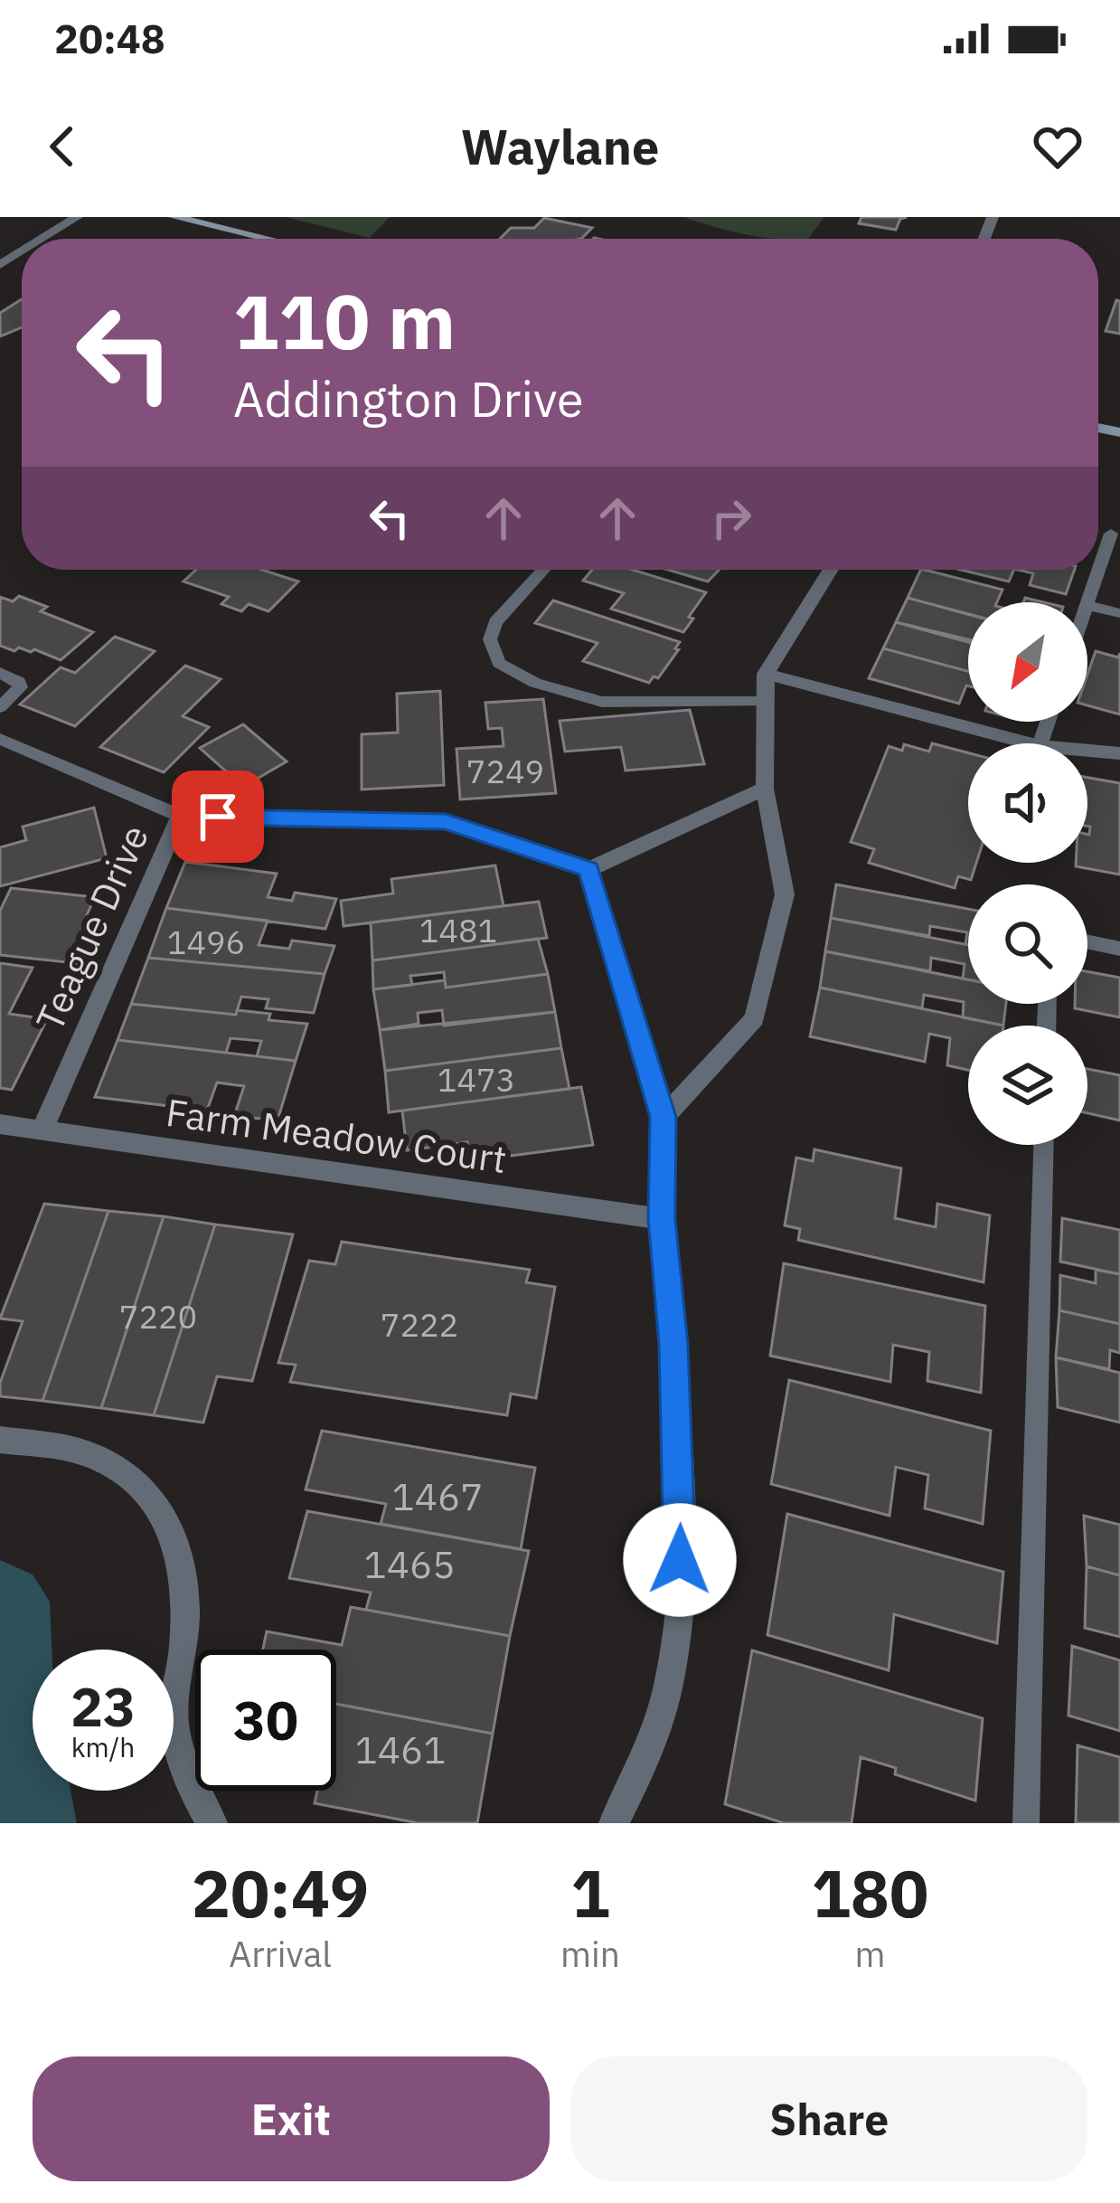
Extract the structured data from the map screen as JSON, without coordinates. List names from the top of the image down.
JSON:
{
  "streets": {
    "street": ["Teague Drive", "Farm Meadow Court"]
  },
  "crossings": [
    ["Teague Drive", "Farm Meadow Court"]
  ],
  "house_numbers": [
    "7249",
    "1481",
    "1496",
    "1473",
    "7220",
    "7222",
    "1467",
    "1465",
    "1461"
  ],
  "north": "bottom left",
  "page": {
    "status": "20:48",
    "header": "Waylane",
    "turn": ["110 m", "Addington Drive"],
    "speed": "23 km/h",
    "limit": "30",
    "eta": [
      "20:49",
      "Arrival",
      "1",
      "min",
      "180",
      "m"
    ],
    "buttons": ["Exit", "Share"]
  }
}
